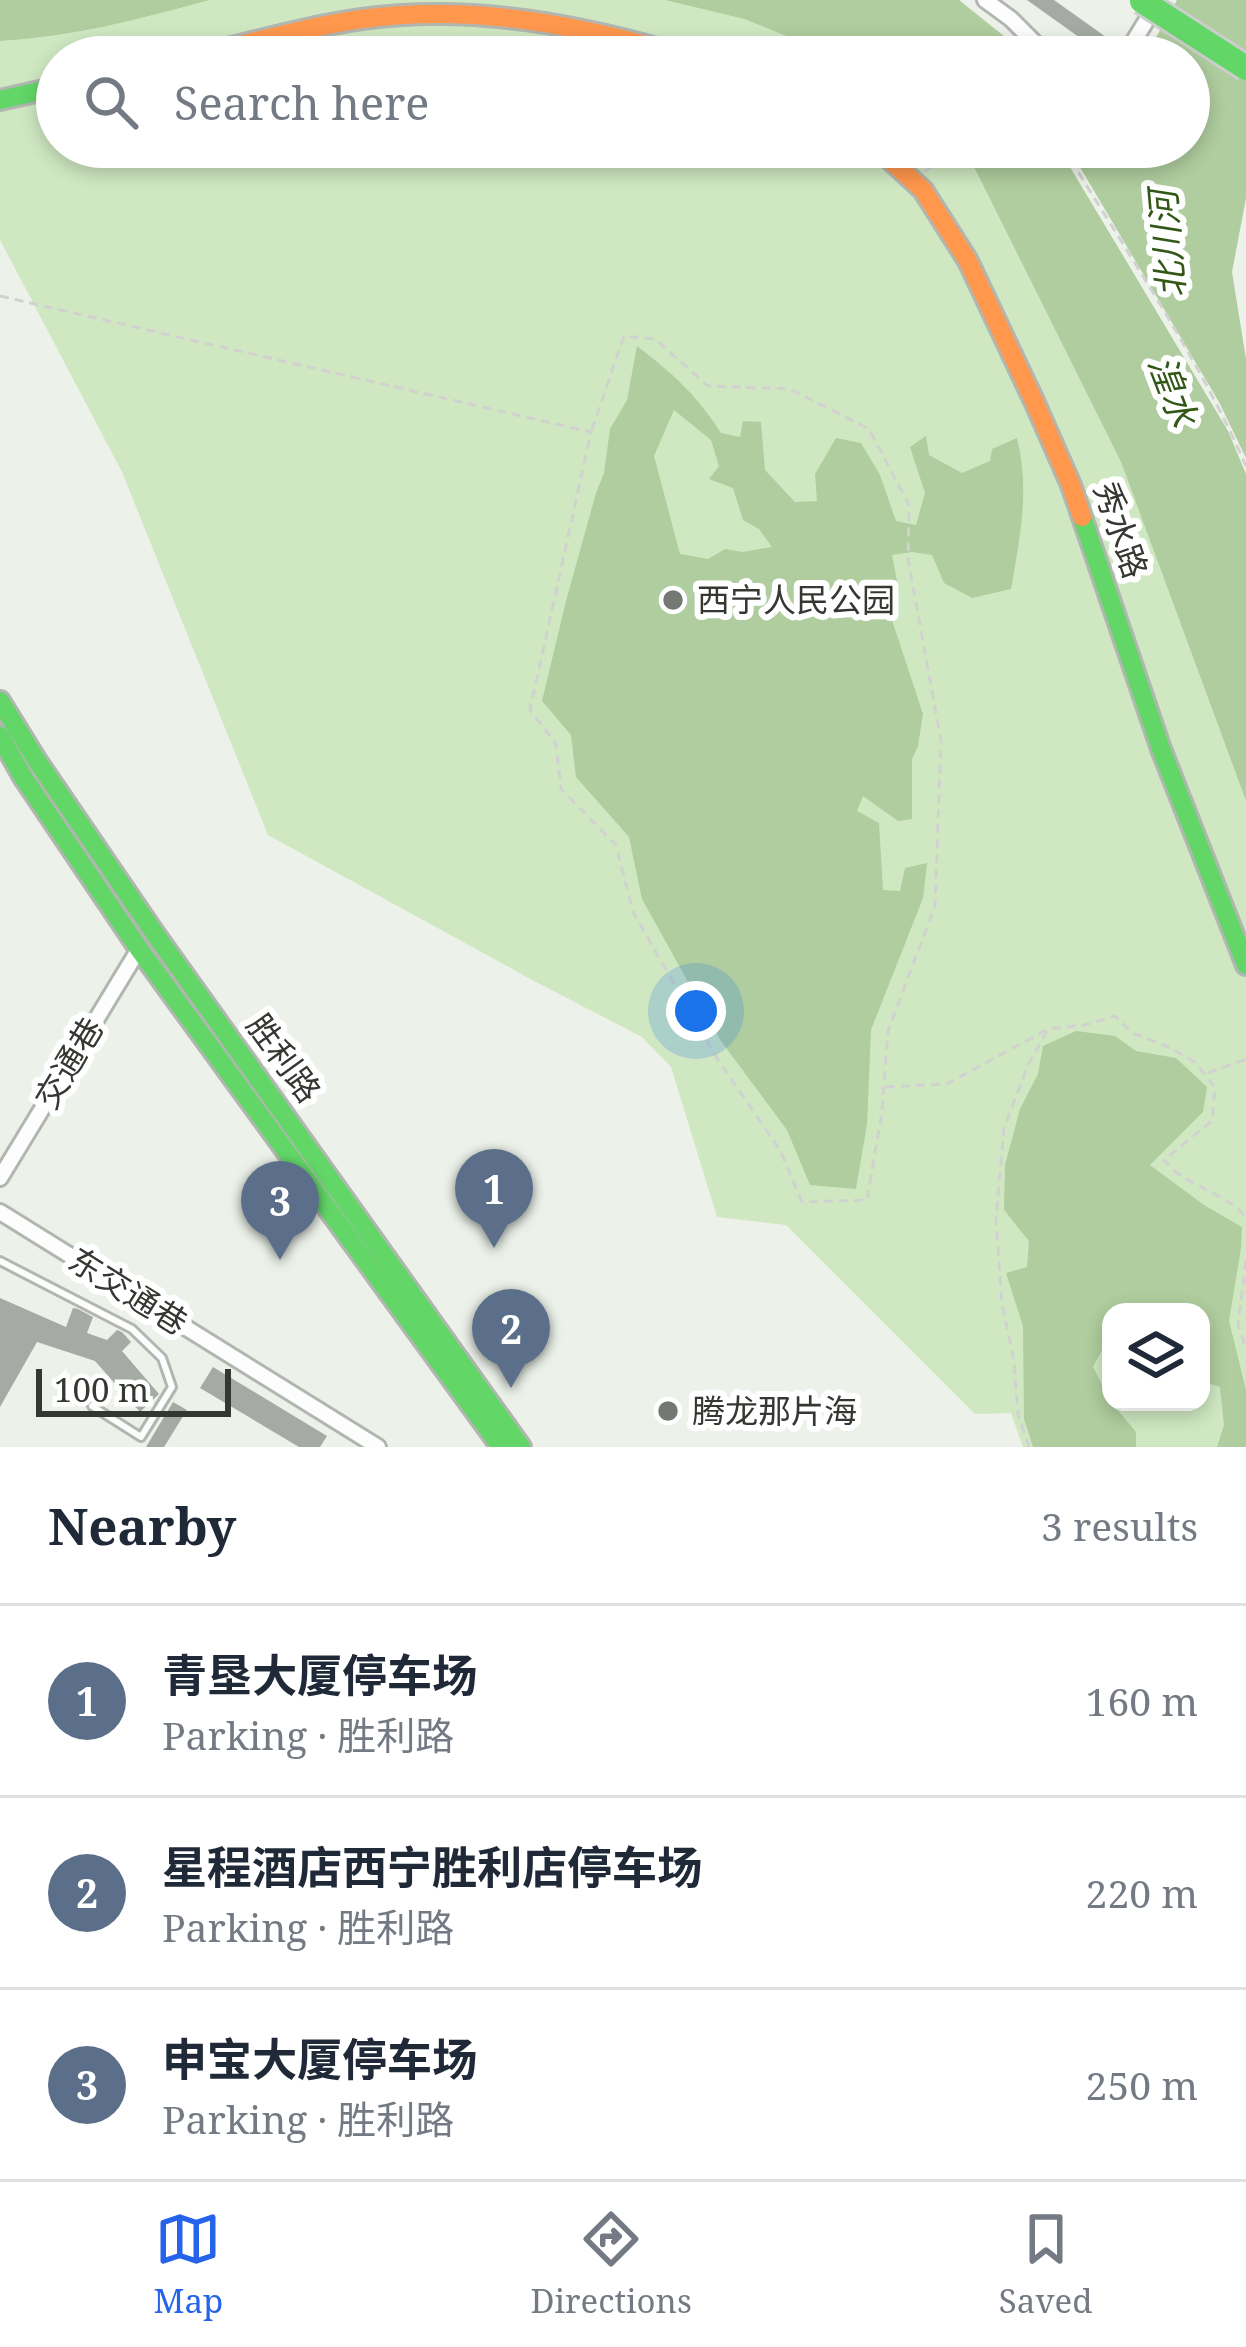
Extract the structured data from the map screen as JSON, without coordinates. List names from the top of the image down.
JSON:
{
  "streets": {
    "main road": ["秀水路", "胜利路"],
    "street": ["交通巷", "东交通巷"]
  },
  "crossings": [
    ["胜利路", "交通巷"]
  ],
  "water": ["北川河", "湟水"],
  "places": ["西宁人民公园", "腾龙那片海"],
  "scale_bar": "100 m",
  "page": {
    "search": "Search here",
    "pins": ["1", "3", "2"],
    "scale": "100 m",
    "heading": ["Nearby", "3 results"],
    "list": [
      {
        "mark": "1",
        "name": "青垦大厦停车场",
        "note": "Parking · 胜利路",
        "value": "160 m"
      },
      {
        "mark": "2",
        "name": "星程酒店西宁胜利店停车场",
        "note": "Parking · 胜利路",
        "value": "220 m"
      },
      {
        "mark": "3",
        "name": "申宝大厦停车场",
        "note": "Parking · 胜利路",
        "value": "250 m"
      }
    ],
    "nav": ["Map", "Directions", "Saved"]
  }
}
